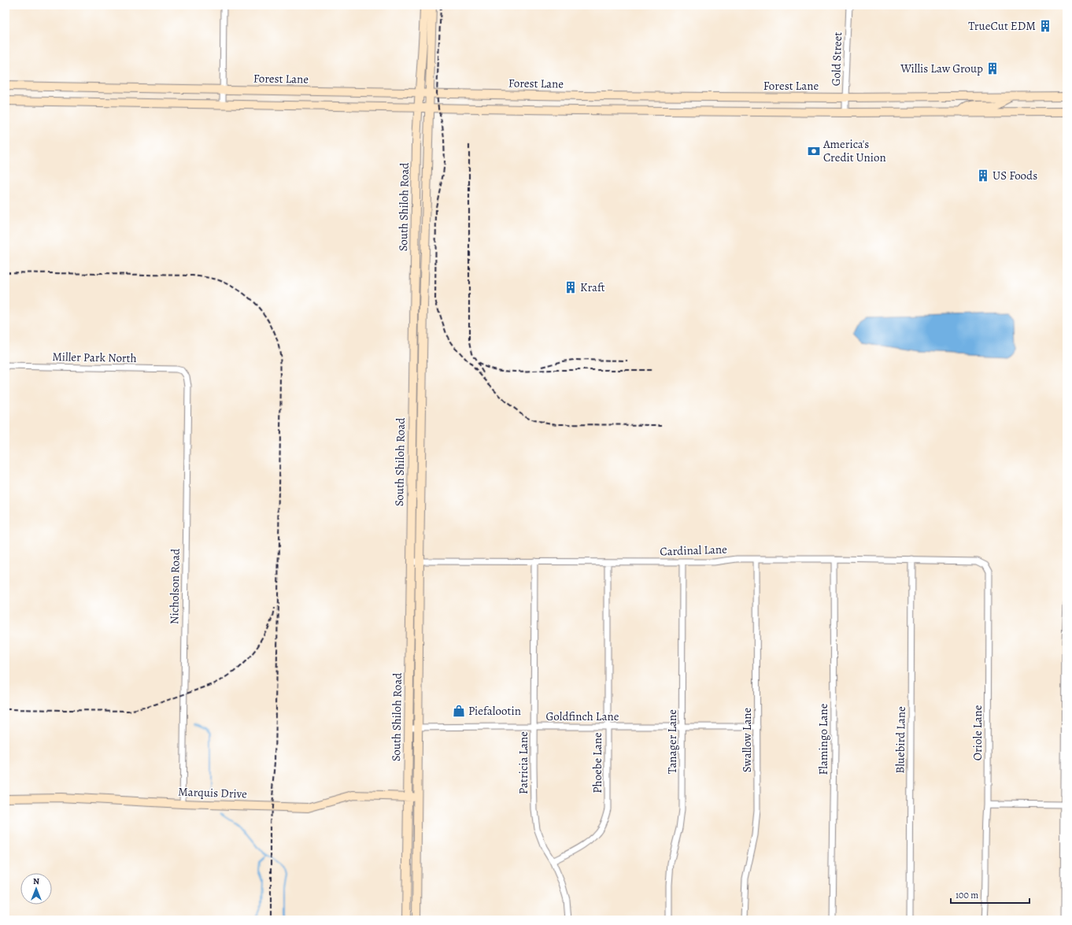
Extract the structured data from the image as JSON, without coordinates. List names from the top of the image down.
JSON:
{
  "streets": {
    "main road": ["Forest Lane", "South Shiloh Road", "Marquis Drive"],
    "street": [
      "Gold Street",
      "Miller Park North",
      "Cardinal Lane",
      "Nicholson Road",
      "Goldfinch Lane",
      "Oriole Lane",
      "Flamingo Lane",
      "Swallow Lane",
      "Bluebird Lane",
      "Tanager Lane",
      "Patricia Lane",
      "Phoebe Lane"
    ]
  },
  "crossings": [
    ["Gold Street", "Forest Lane"],
    ["Forest Lane", "South Shiloh Road"],
    ["South Shiloh Road", "Cardinal Lane"],
    ["South Shiloh Road", "Goldfinch Lane"],
    ["South Shiloh Road", "Marquis Drive"],
    ["Miller Park North", "Nicholson Road"],
    ["Cardinal Lane", "Oriole Lane"],
    ["Cardinal Lane", "Flamingo Lane"],
    ["Cardinal Lane", "Swallow Lane"],
    ["Cardinal Lane", "Bluebird Lane"],
    ["Cardinal Lane", "Tanager Lane"],
    ["Cardinal Lane", "Patricia Lane"],
    ["Cardinal Lane", "Phoebe Lane"],
    ["Nicholson Road", "Marquis Drive"],
    ["Goldfinch Lane", "Swallow Lane"],
    ["Goldfinch Lane", "Tanager Lane"],
    ["Goldfinch Lane", "Patricia Lane"],
    ["Goldfinch Lane", "Phoebe Lane"],
    ["Patricia Lane", "Phoebe Lane"]
  ],
  "places": {
    "building": [
      "TrueCut EDM",
      "Willis Law Group",
      "US Foods",
      "Kraft"
    ],
    "bank": ["America's Credit Union"],
    "shop": ["Piefalootin"]
  },
  "scale_bar": "100 m",
  "north": "top"
}
